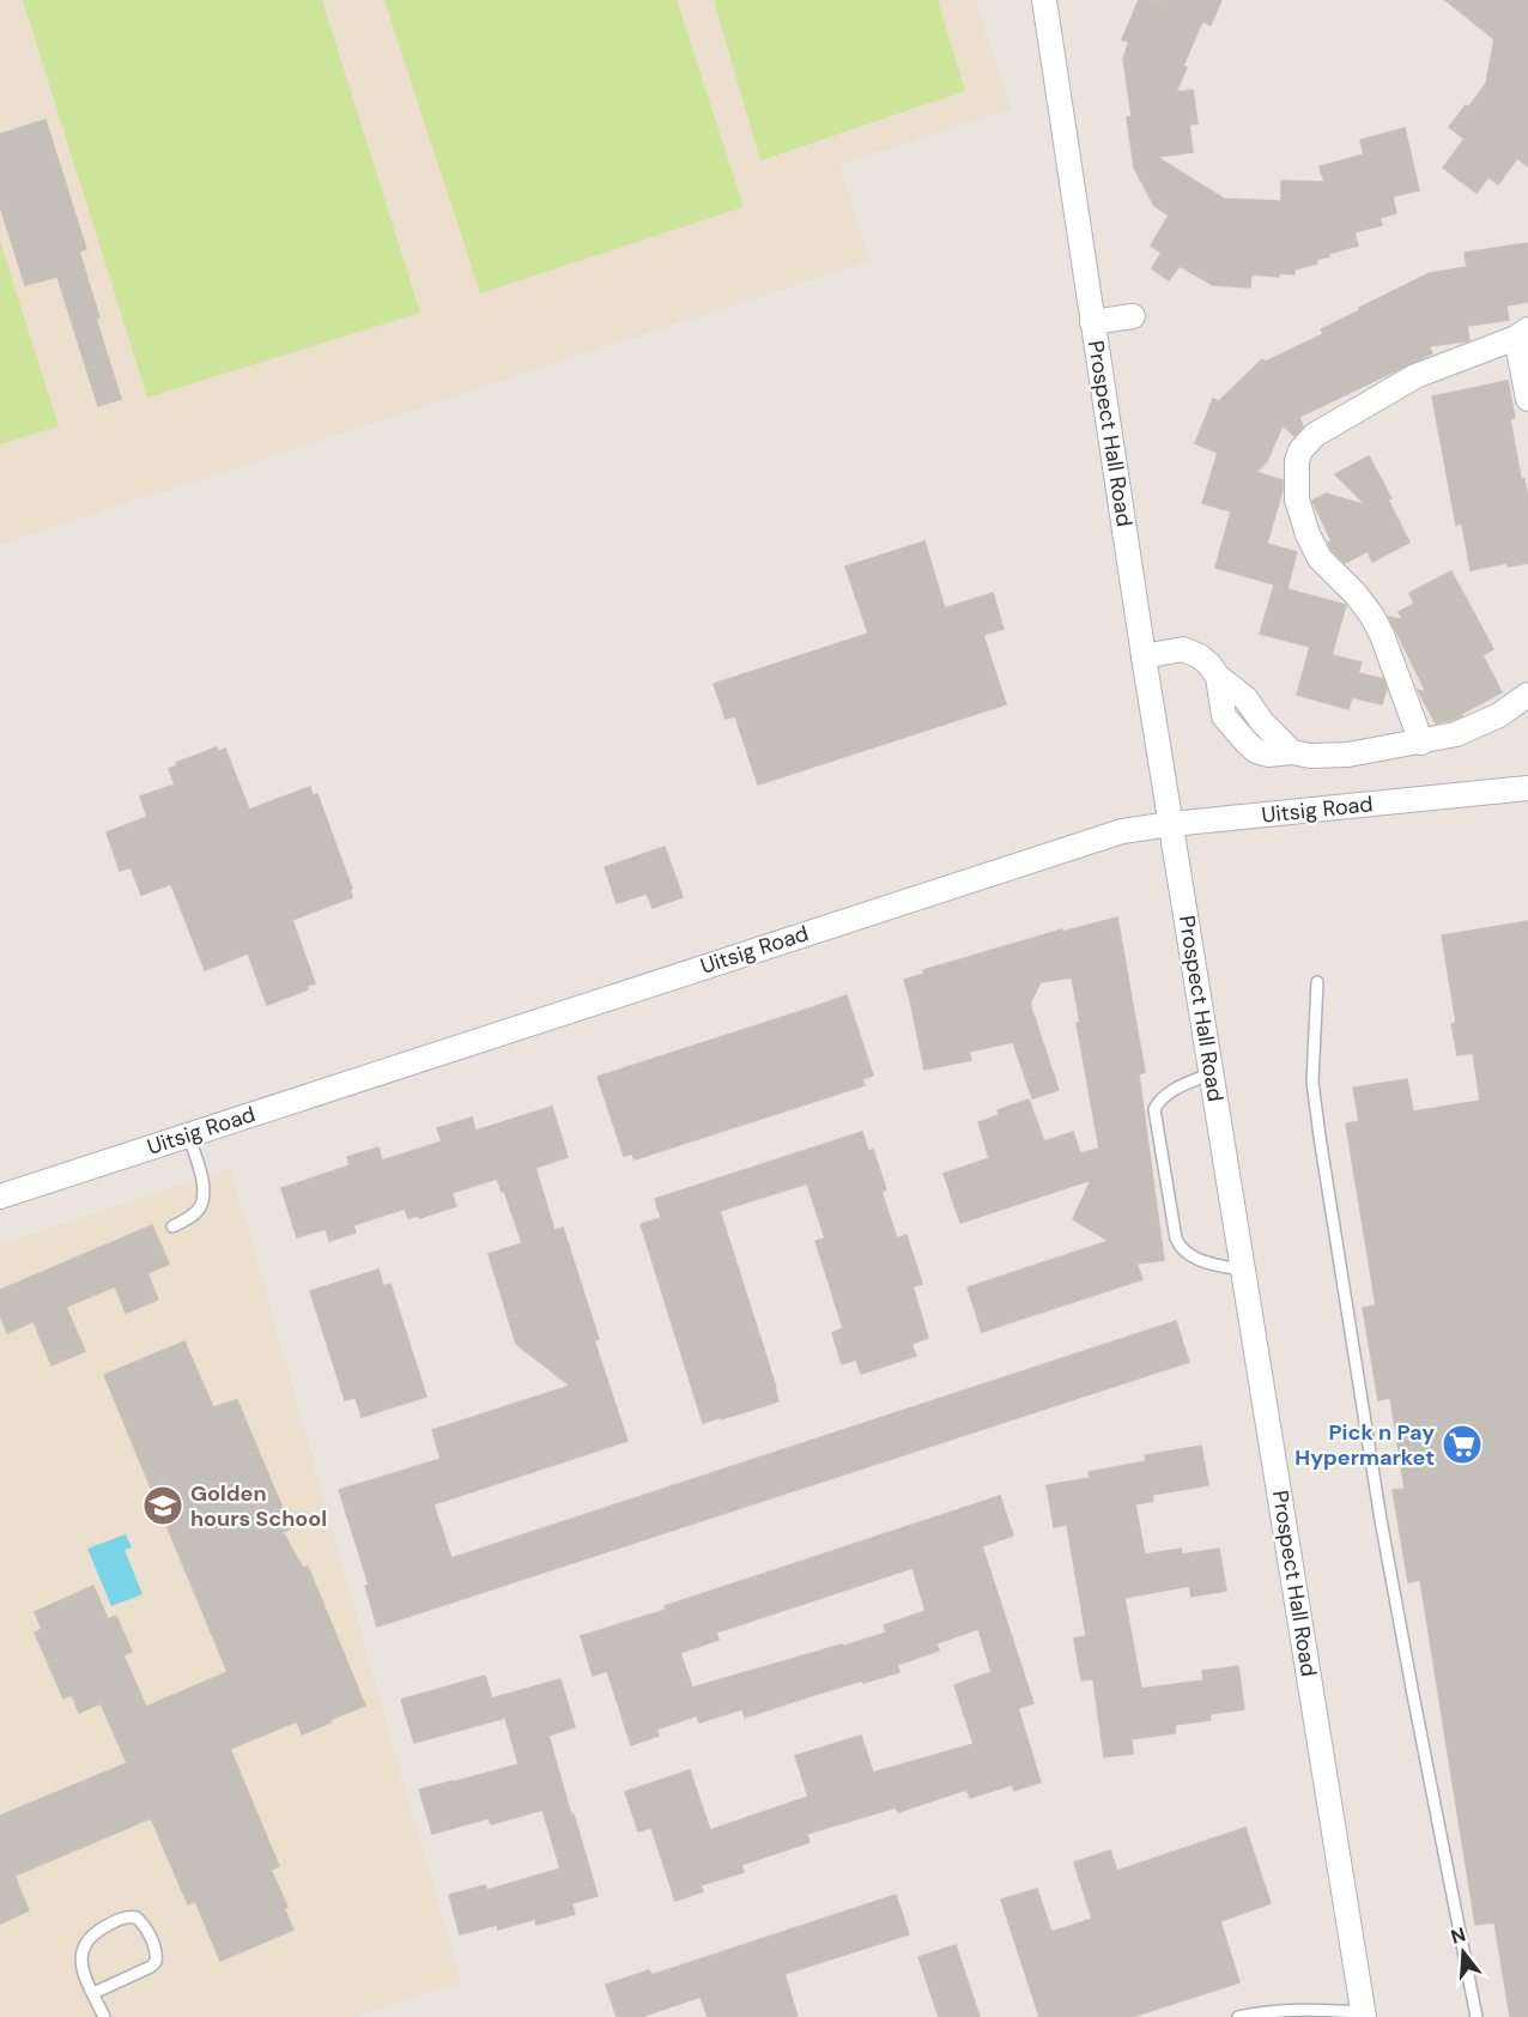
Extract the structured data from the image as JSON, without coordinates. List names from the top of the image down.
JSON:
{
  "streets": {
    "street": ["Prospect Hall Road", "Uitsig Road"]
  },
  "crossings": [
    ["Prospect Hall Road", "Uitsig Road"]
  ],
  "places": {
    "supermarket": ["Pick n Pay Hypermarket"],
    "school or university": ["Golden hours School"]
  },
  "north": "top"
}
